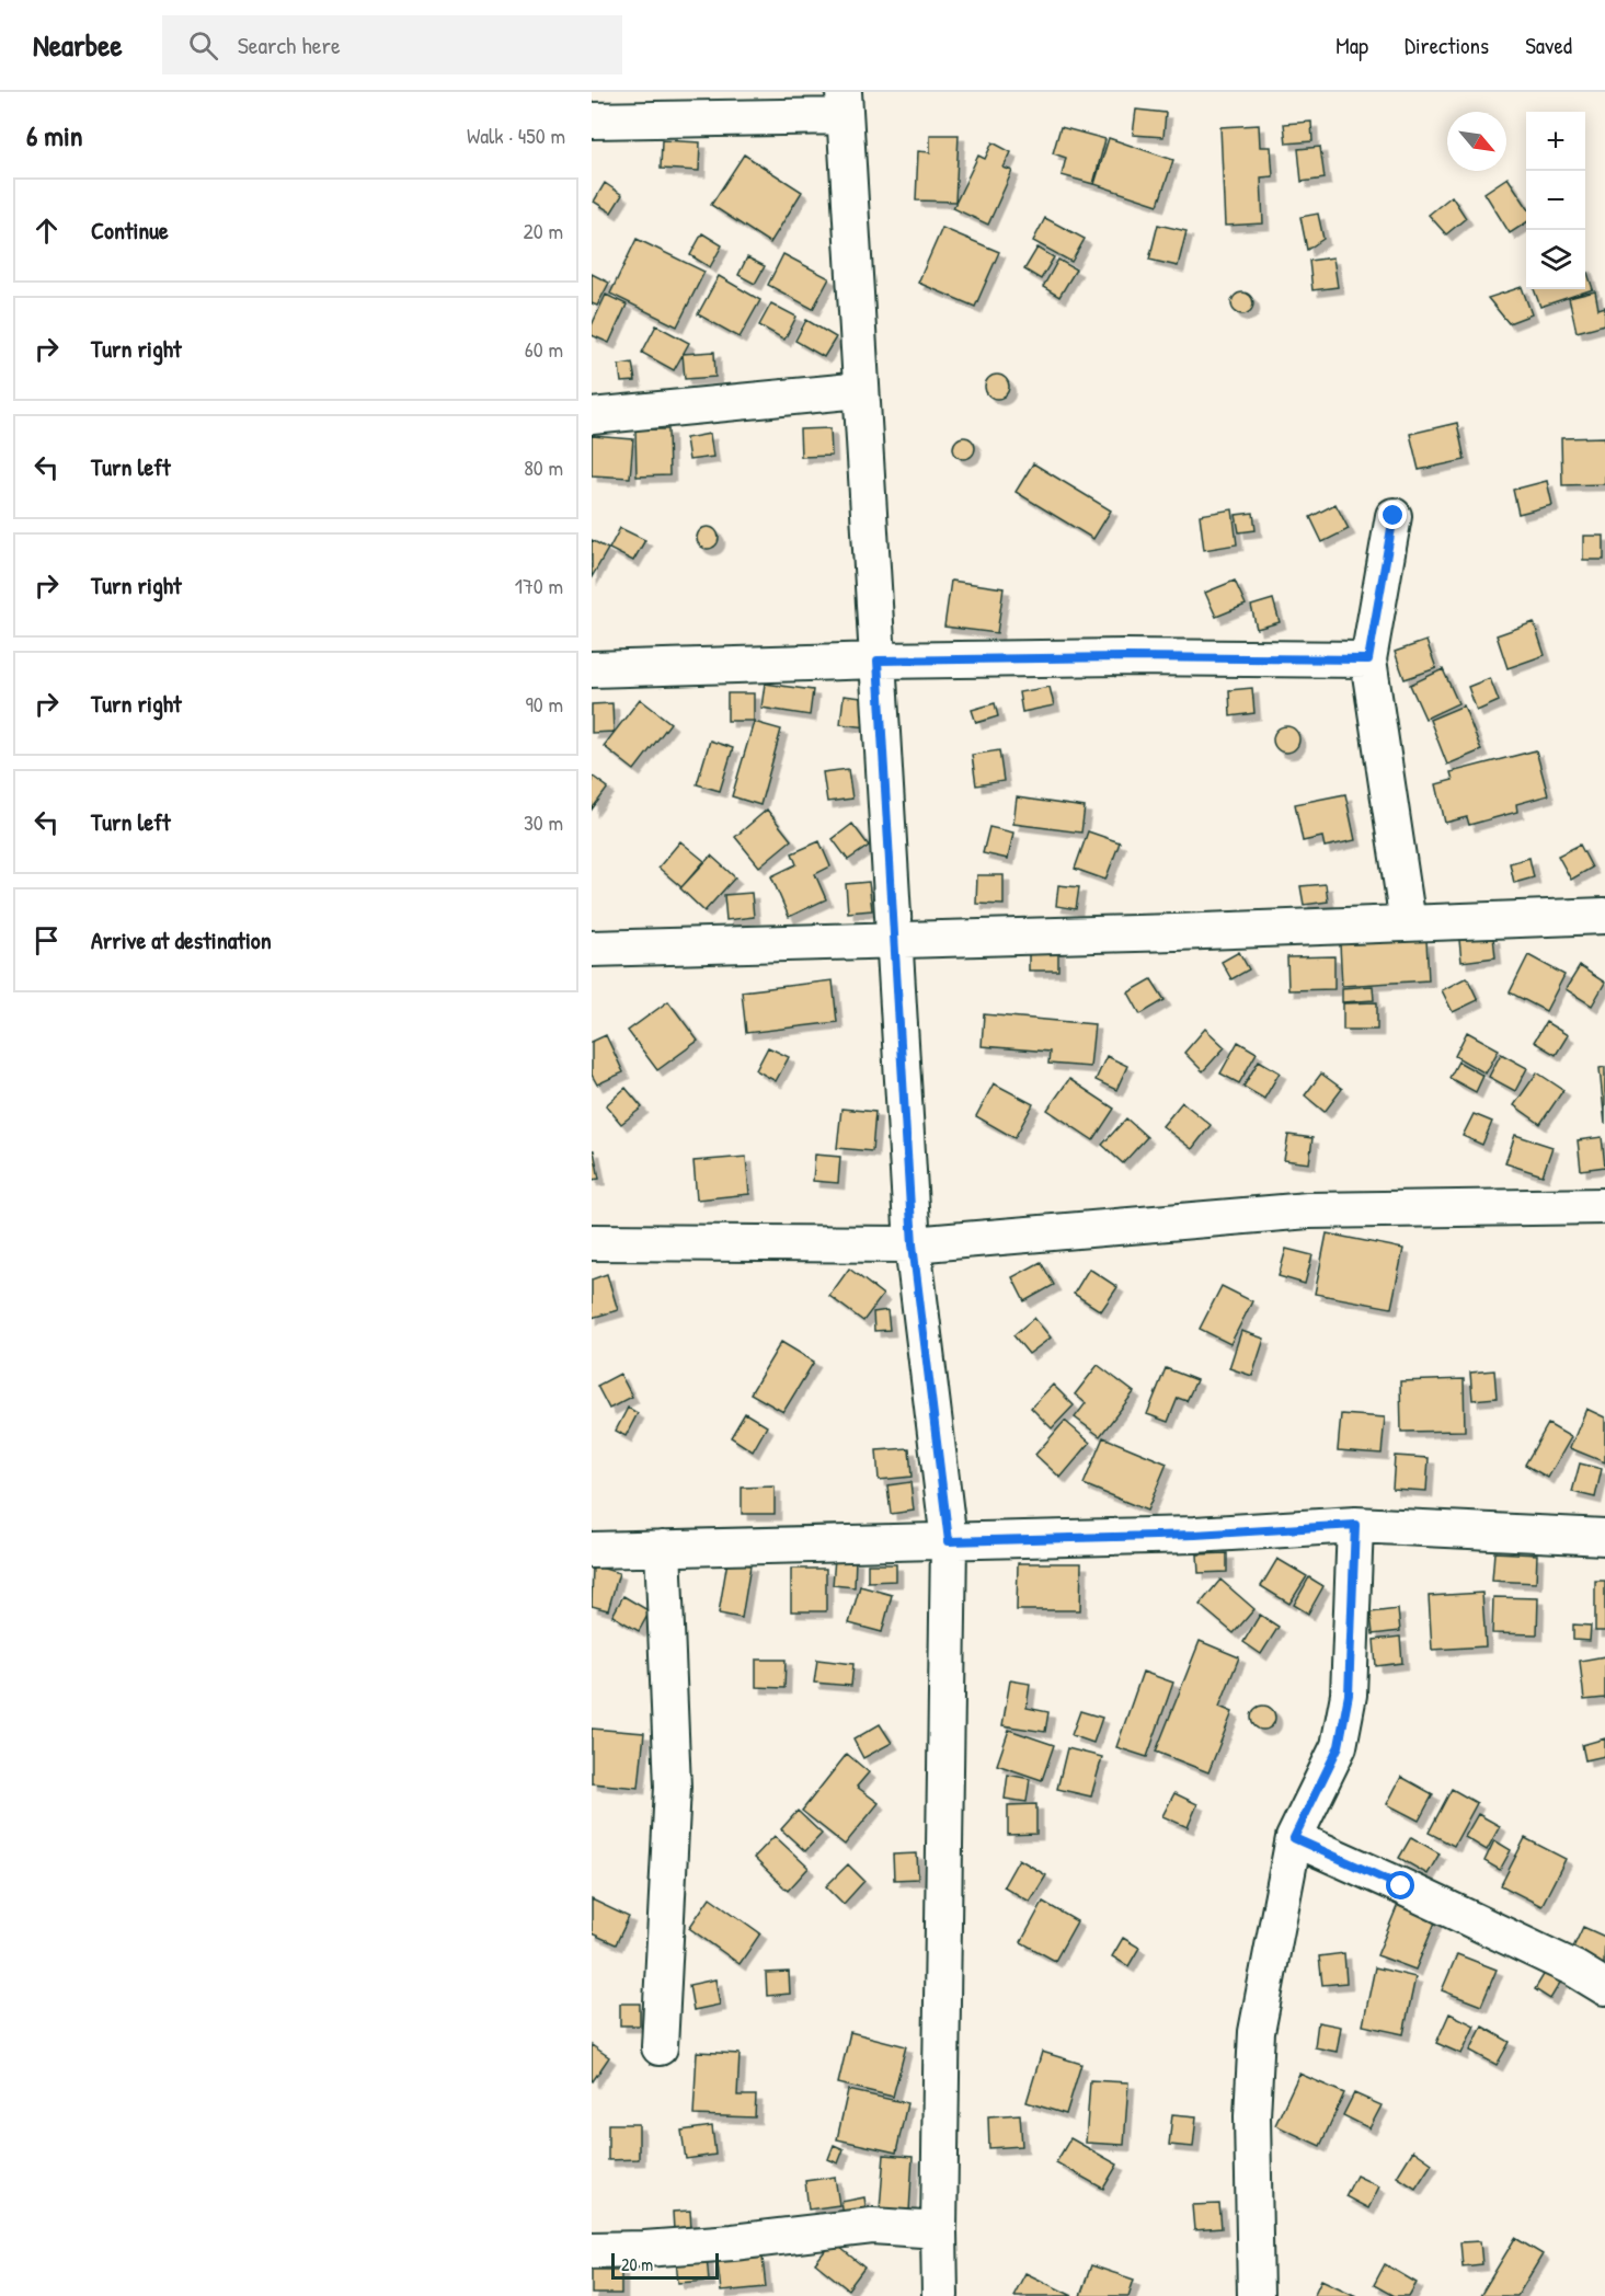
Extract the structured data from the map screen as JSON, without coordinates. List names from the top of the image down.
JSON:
{
  "scale_bar": "20 m",
  "north": "bottom right",
  "page": {
    "header": "Nearbee",
    "search": "Search here",
    "nav": ["Map", "Directions", "Saved"],
    "heading": ["6 min", "Walk · 450 m"],
    "map_buttons": ["+", "−"],
    "list": [
      ["Continue", "20 m"],
      ["Turn right", "60 m"],
      ["Turn left", "80 m"],
      ["Turn right", "170 m"],
      ["Turn right", "90 m"],
      ["Turn left", "30 m"],
      "Arrive at destination"
    ],
    "scale": "20 m"
  }
}
